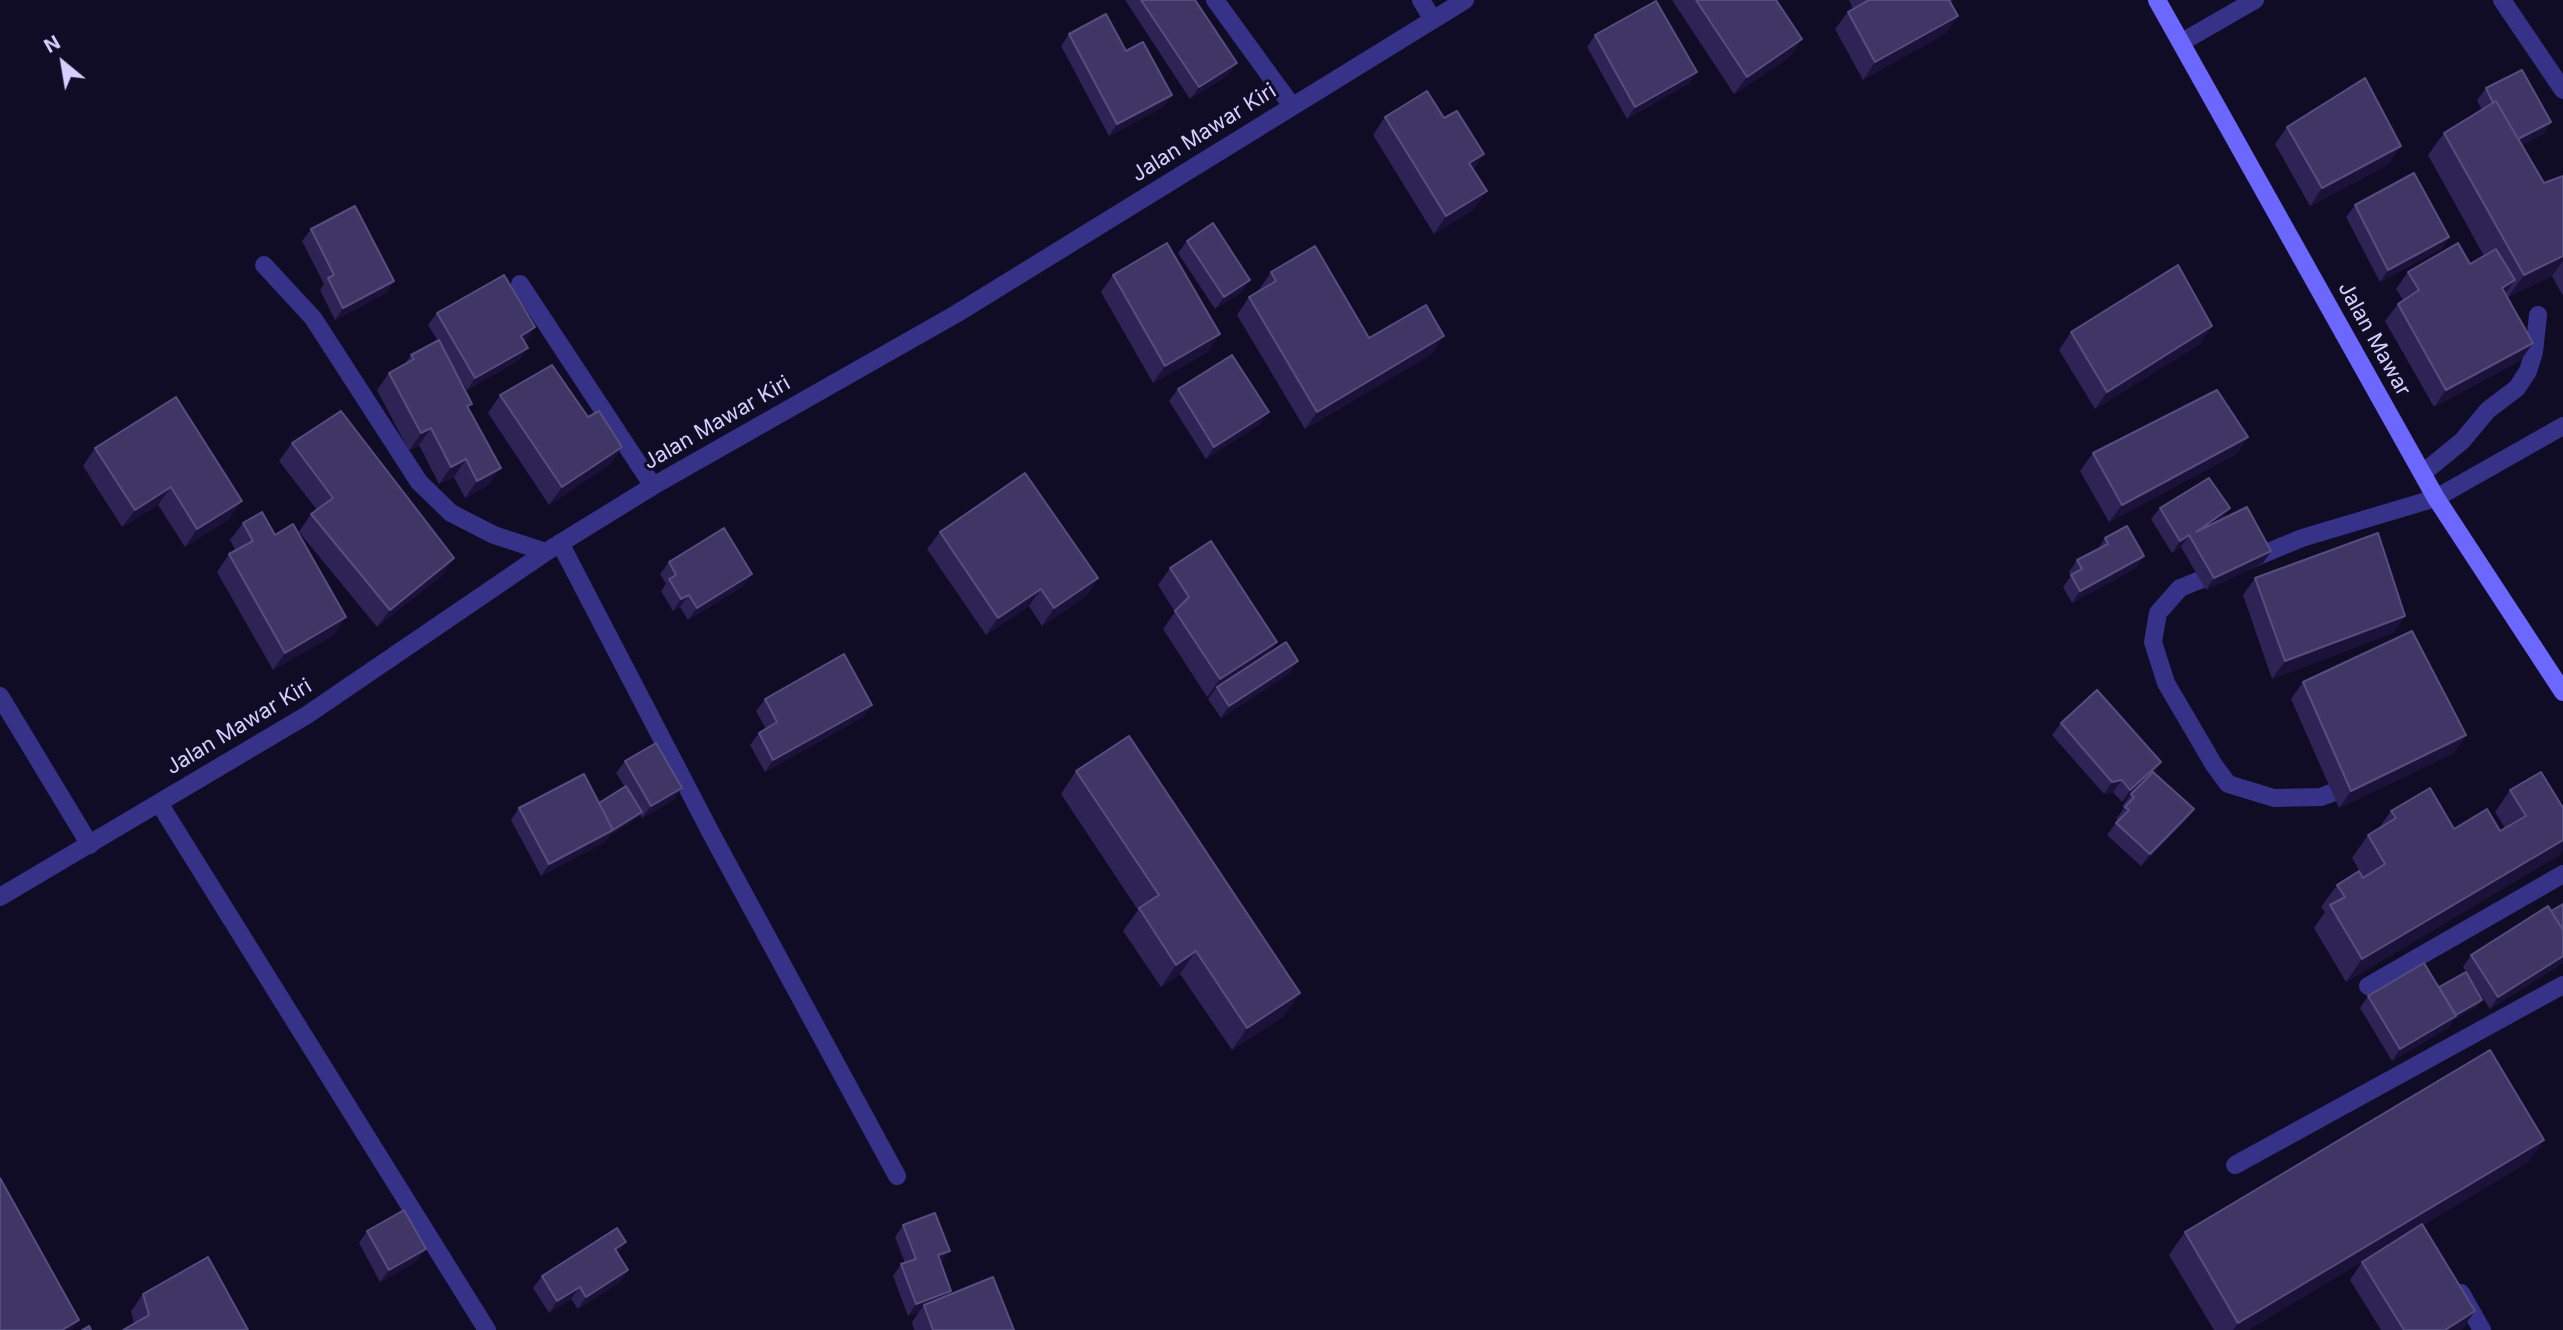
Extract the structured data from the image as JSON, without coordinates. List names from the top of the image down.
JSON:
{
  "streets": {
    "street": ["Jalan Mawar Kiri", "Jalan Mawar"]
  },
  "north": "top left"
}
